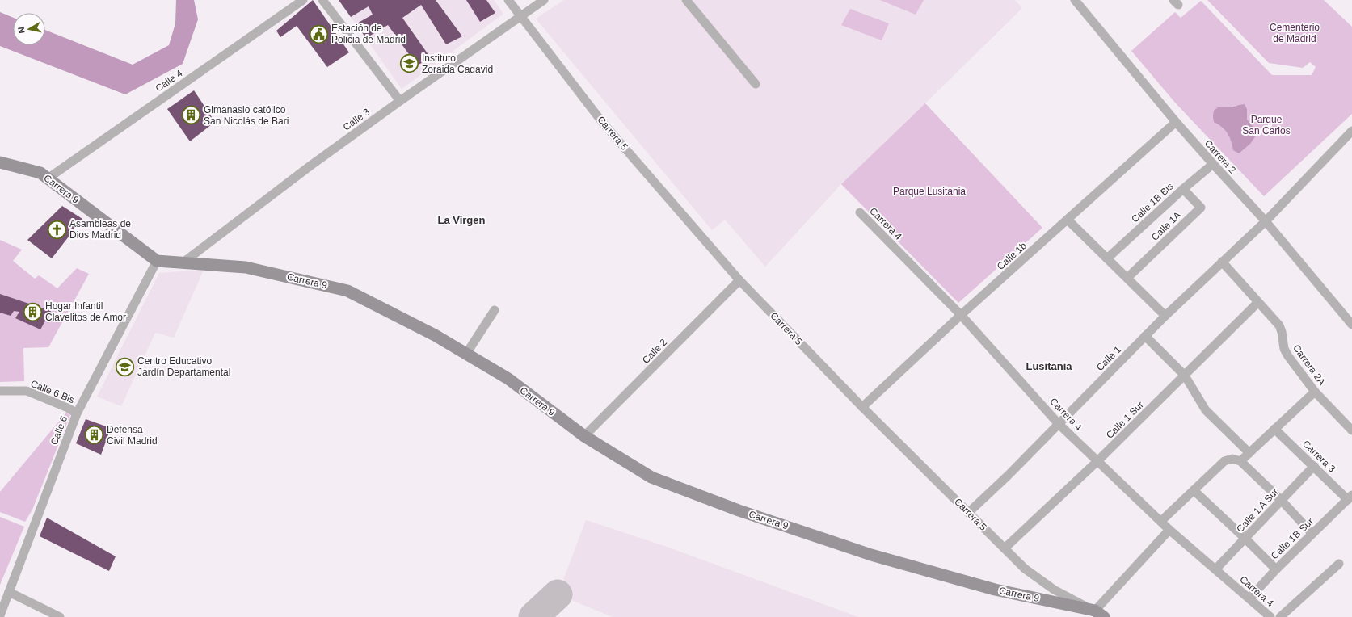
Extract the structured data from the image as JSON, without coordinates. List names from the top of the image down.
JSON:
{
  "streets": {
    "street": [
      "Calle 4",
      "Calle 3",
      "Carrera 5",
      "Carrera 2",
      "Carrera 9",
      "Calle 1B Bis",
      "Carrera 4",
      "Calle 1A",
      "Calle 1b",
      "Calle 2",
      "Calle 1",
      "Carrera 2A",
      "Calle 6 Bis",
      "Calle 1 Sur",
      "Calle 6",
      "Carrera 3",
      "Calle 1 A Sur",
      "Calle 1B Sur"
    ]
  },
  "crossings": [
    ["Calle 4", "Carrera 9"],
    ["Calle 3", "Carrera 5"],
    ["Calle 3", "Carrera 9"],
    ["Carrera 5", "Carrera 9"],
    ["Carrera 5", "Calle 1b"],
    ["Carrera 5", "Calle 2"],
    ["Carrera 5", "Calle 1"],
    ["Carrera 5", "Calle 1 Sur"],
    ["Carrera 2", "Calle 1B Bis"],
    ["Carrera 2", "Calle 1b"],
    ["Carrera 2", "Calle 1"],
    ["Carrera 9", "Calle 2"],
    ["Carrera 9", "Calle 6"],
    ["Calle 1B Bis", "Calle 1A"],
    ["Carrera 4", "Calle 1b"],
    ["Carrera 4", "Calle 1"],
    ["Carrera 4", "Calle 1 Sur"],
    ["Carrera 4", "Calle 1 A Sur"],
    ["Carrera 4", "Calle 1B Sur"],
    ["Calle 1", "Carrera 2A"],
    ["Carrera 2A", "Calle 1 Sur"],
    ["Calle 6 Bis", "Calle 6"],
    ["Carrera 3", "Calle 1 A Sur"],
    ["Carrera 3", "Calle 1B Sur"]
  ],
  "districts": ["La Virgen", "Lusitania"],
  "parks": ["Cementerio de Madrid", "Parque San Carlos", "Parque Lusitania"],
  "places": {
    "public building": ["Estación de Policia de Madrid"],
    "school or university": ["Instituto Zoraida Cadavid", "Centro Educativo Jardín Departamental"],
    "building": ["Gimanasio católico San Nicolás de Bari", "Hogar Infantil Clavelitos de Amor", "Defensa Civil Madrid"],
    "church": ["Asambleas de Dios Madrid"]
  },
  "north": "left"
}
